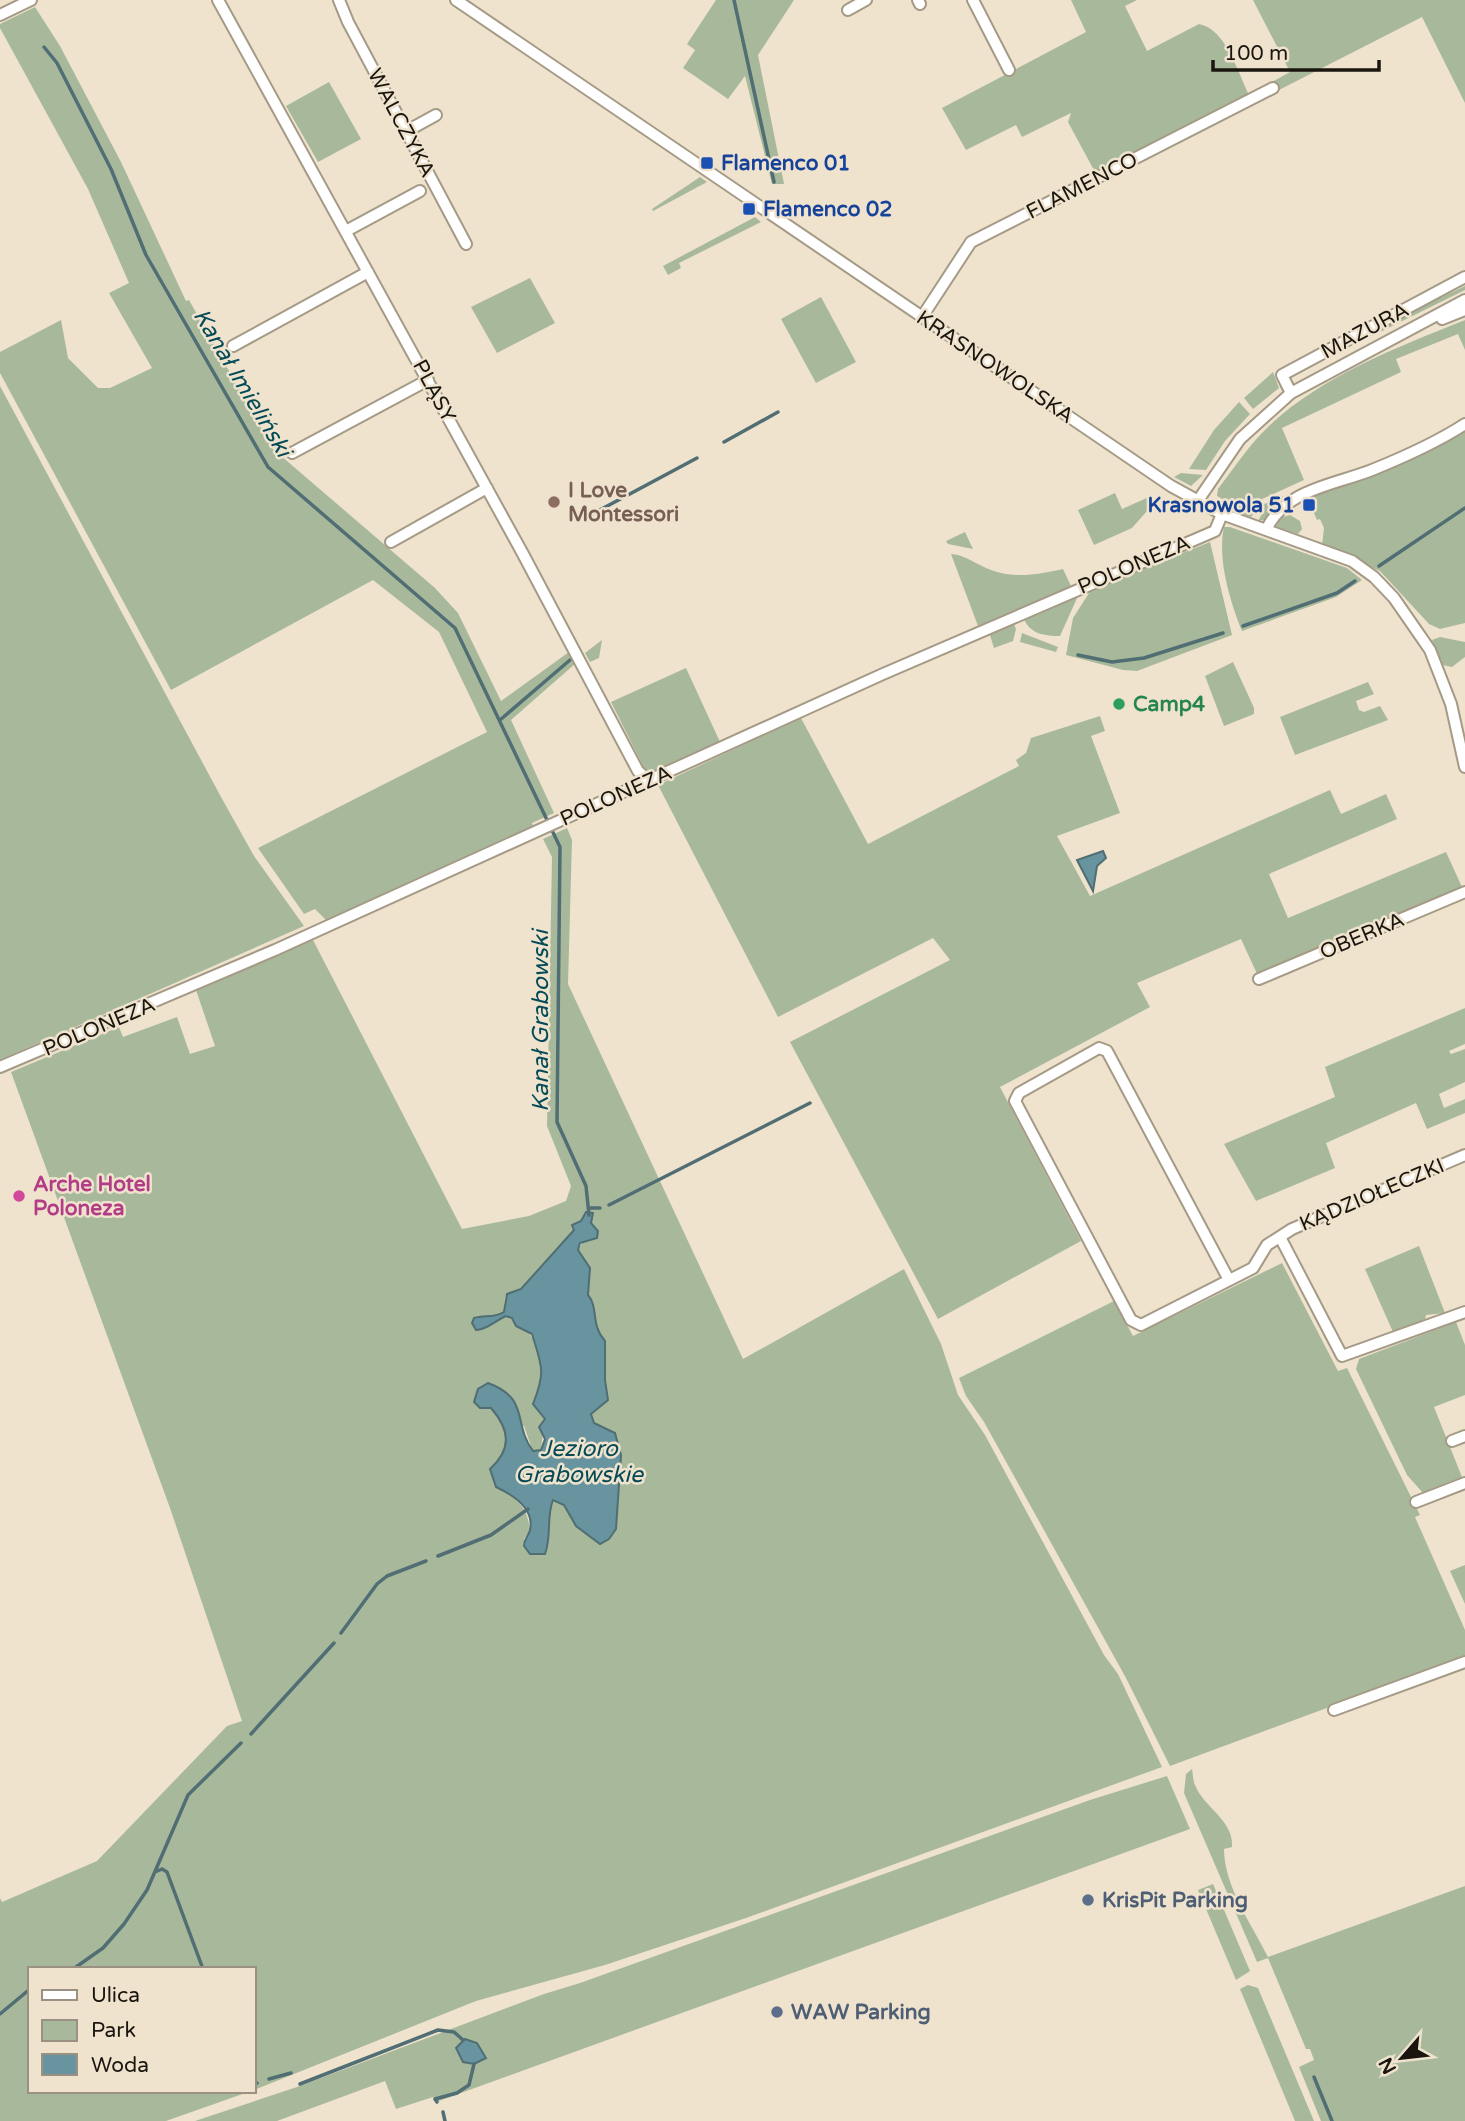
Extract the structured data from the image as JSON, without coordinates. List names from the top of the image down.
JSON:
{
  "streets": {
    "street": [
      "WALCZYKA",
      "FLAMENCO",
      "MAZURA",
      "KRASNOWOLSKA",
      "PLĄSY",
      "POLONEZA",
      "OBERKA",
      "KĄDZIOŁECZKI"
    ]
  },
  "crossings": [
    ["FLAMENCO", "KRASNOWOLSKA"],
    ["KRASNOWOLSKA", "POLONEZA"],
    ["PLĄSY", "POLONEZA"]
  ],
  "water": ["Kanał Imieliński", "Kanał Grabowski", "Jezioro Grabowskie"],
  "places": {
    "transit": ["Flamenco 01", "Flamenco 02", "Krasnowola 51"],
    "other": [
      "I Love Montessori",
      "Camp4",
      "Arche Hotel Poloneza",
      "KrisPit Parking",
      "WAW Parking"
    ]
  },
  "legend": ["Ulica", "Park", "Woda"],
  "scale_bar": "100 m",
  "north": "bottom left"
}
